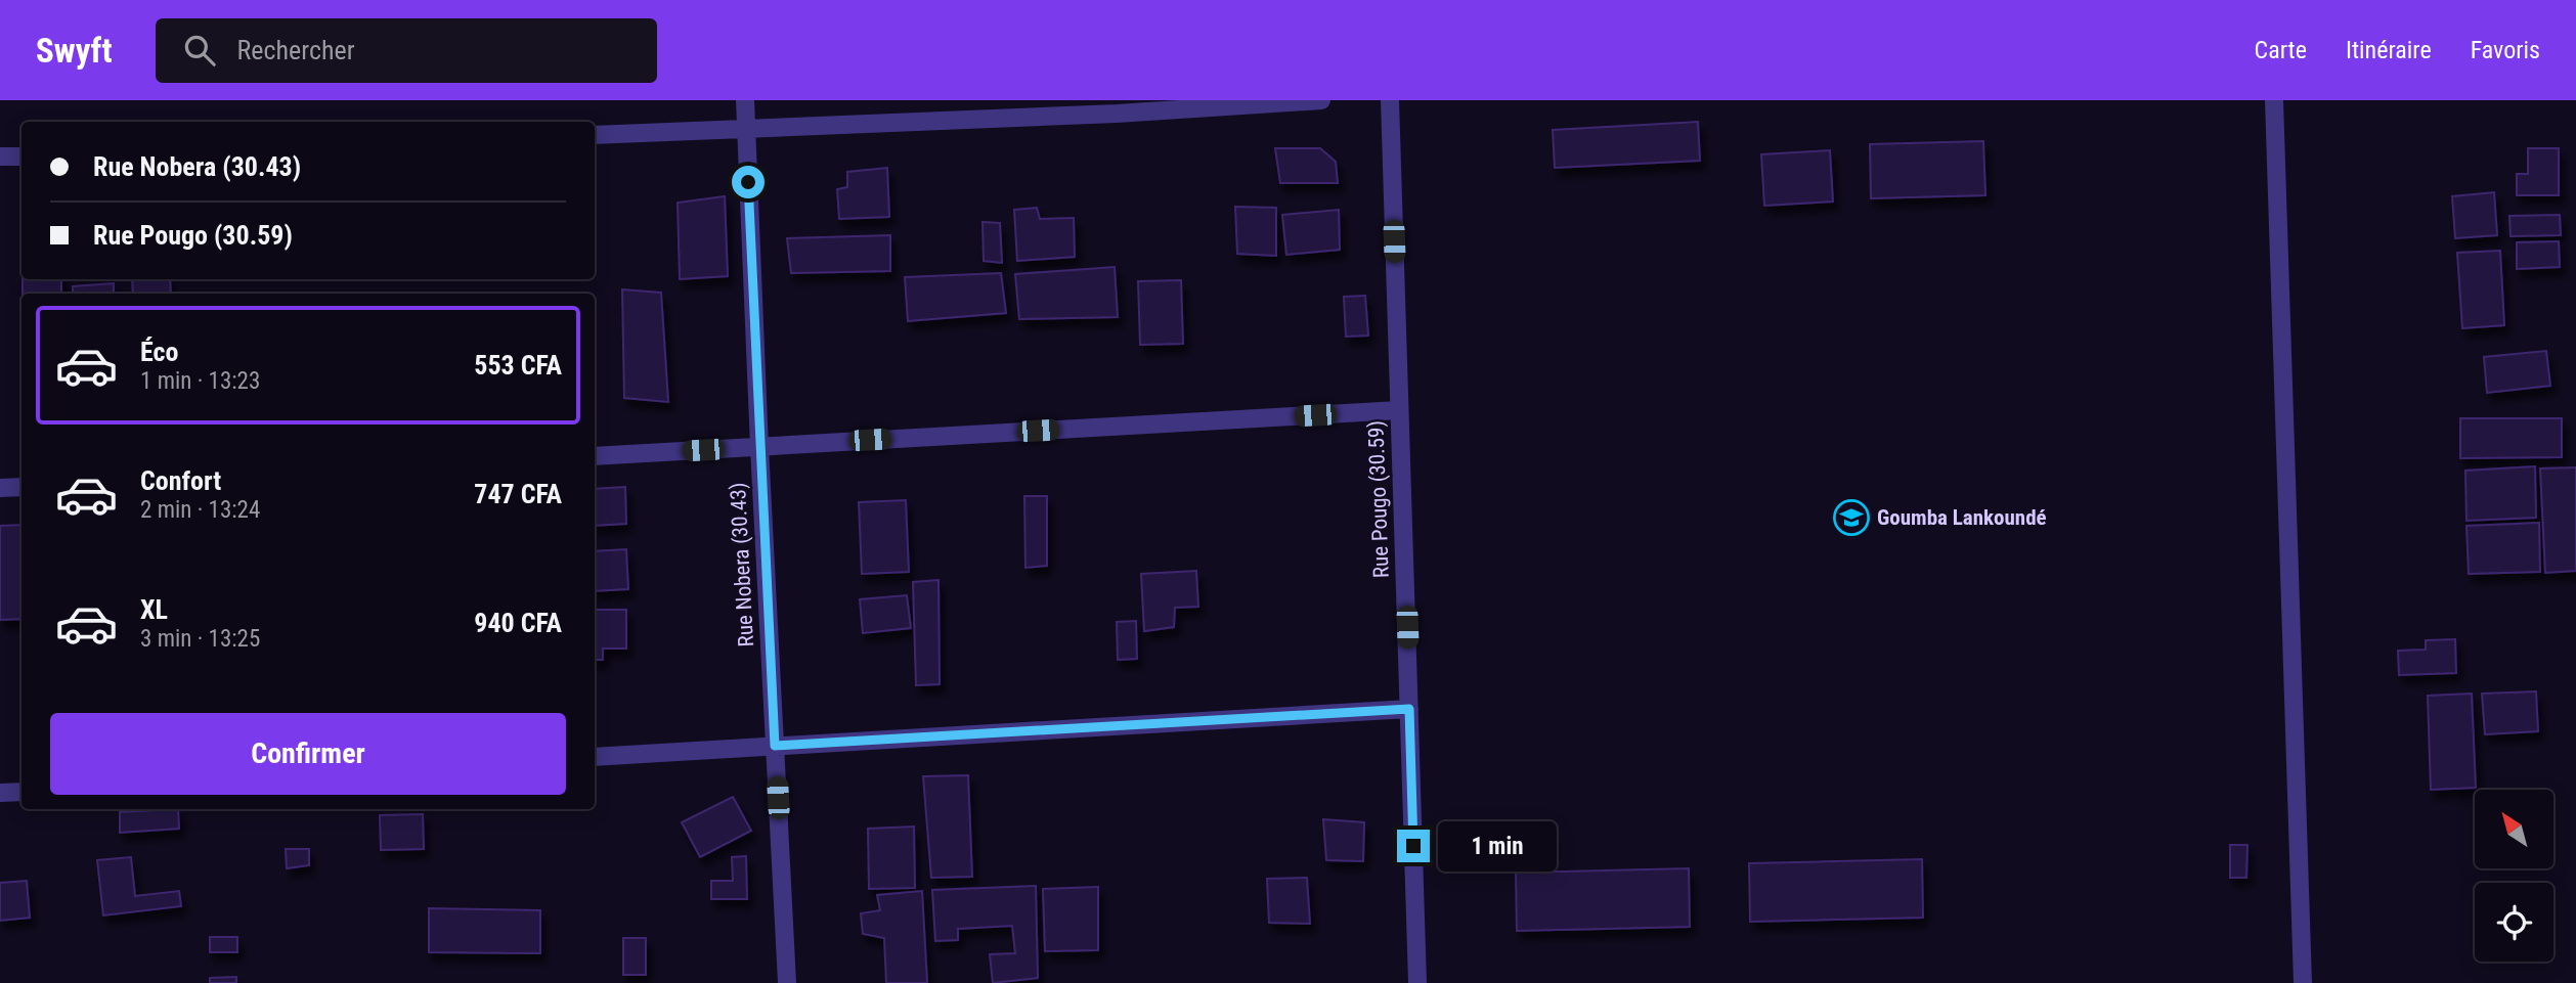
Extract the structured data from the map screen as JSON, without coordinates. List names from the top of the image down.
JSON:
{
  "streets": {
    "street": ["Rue Pougo (30.59)", "Rue Nobera (30.43)"]
  },
  "places": {
    "school or university": ["Goumba Lankoundé"]
  },
  "north": "top left",
  "page": {
    "header": "Swyft",
    "search": "Rechercher",
    "nav": ["Carte", "Itinéraire", "Favoris"],
    "banner": ["Rue Nobera (30.43)", "Rue Pougo (30.59)"],
    "list": [
      {
        "name": "Éco",
        "note": "1 min · 13:23",
        "value": "553 CFA"
      },
      {
        "name": "Confort",
        "note": "2 min · 13:24",
        "value": "747 CFA"
      },
      {
        "name": "XL",
        "note": "3 min · 13:25",
        "value": "940 CFA"
      }
    ],
    "buttons": "Confirmer",
    "bubble": "1 min"
  }
}
